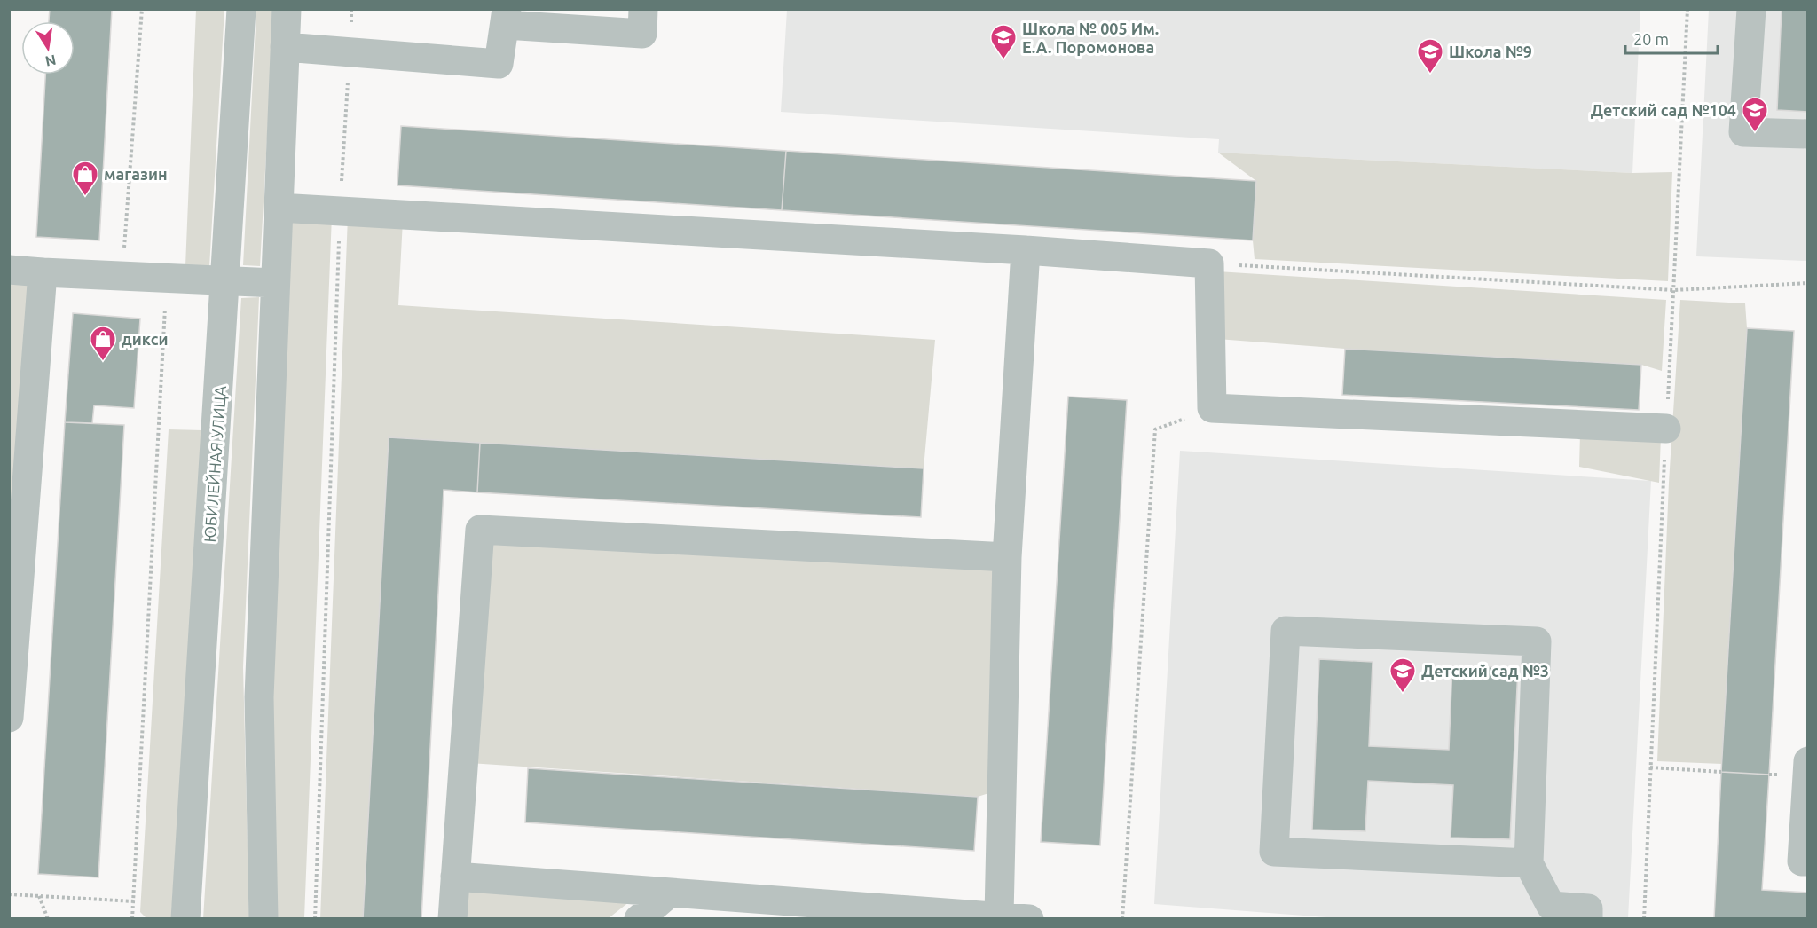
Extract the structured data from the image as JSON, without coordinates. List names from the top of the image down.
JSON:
{
  "streets": {
    "street": ["ЮБИЛЕЙНАЯ УЛИЦА"]
  },
  "places": {
    "school or university": [
      "Школа № 005 Им. Е.А. Поромонова",
      "Школа №9",
      "Детский сад №104",
      "Детский сад №3"
    ],
    "shop": ["магазин", "дикси"]
  },
  "scale_bar": "20 m",
  "north": "bottom"
}
